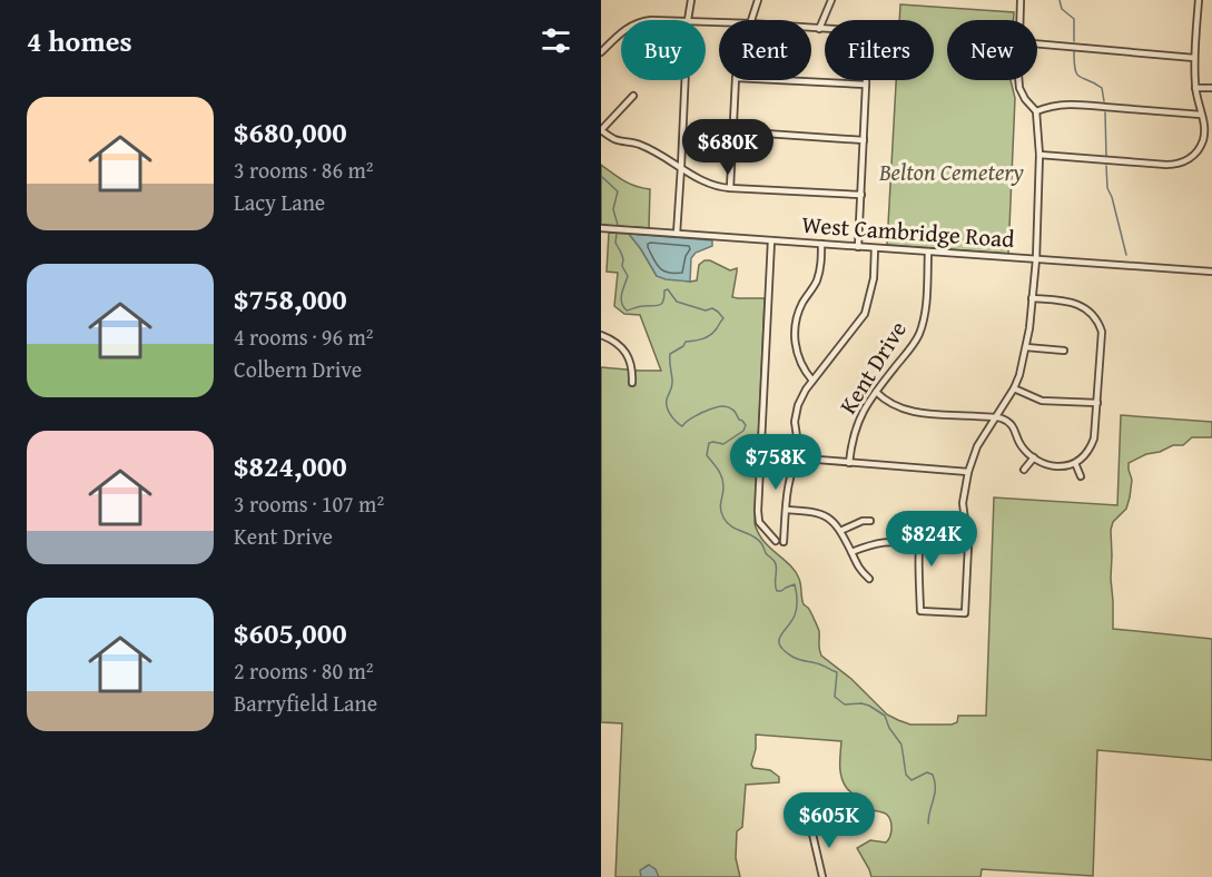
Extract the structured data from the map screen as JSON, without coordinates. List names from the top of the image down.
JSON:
{
  "streets": {
    "street": ["West Cambridge Road", "Kent Drive"]
  },
  "crossings": [
    ["West Cambridge Road", "Kent Drive"]
  ],
  "parks": ["Belton Cemetery"],
  "page": {
    "heading": "4 homes",
    "chip": [
      "Buy",
      "Rent",
      "Filters",
      "New"
    ],
    "list": [
      {
        "name": "$680,000",
        "note": "3 rooms · 86 m² · Lacy Lane"
      },
      {
        "name": "$758,000",
        "note": "4 rooms · 96 m² · Colbern Drive"
      },
      {
        "name": "$824,000",
        "note": "3 rooms · 107 m² · Kent Drive"
      },
      {
        "name": "$605,000",
        "note": "2 rooms · 80 m² · Barryfield Lane"
      }
    ],
    "price": [
      "$680K",
      "$758K",
      "$824K",
      "$605K"
    ]
  }
}
